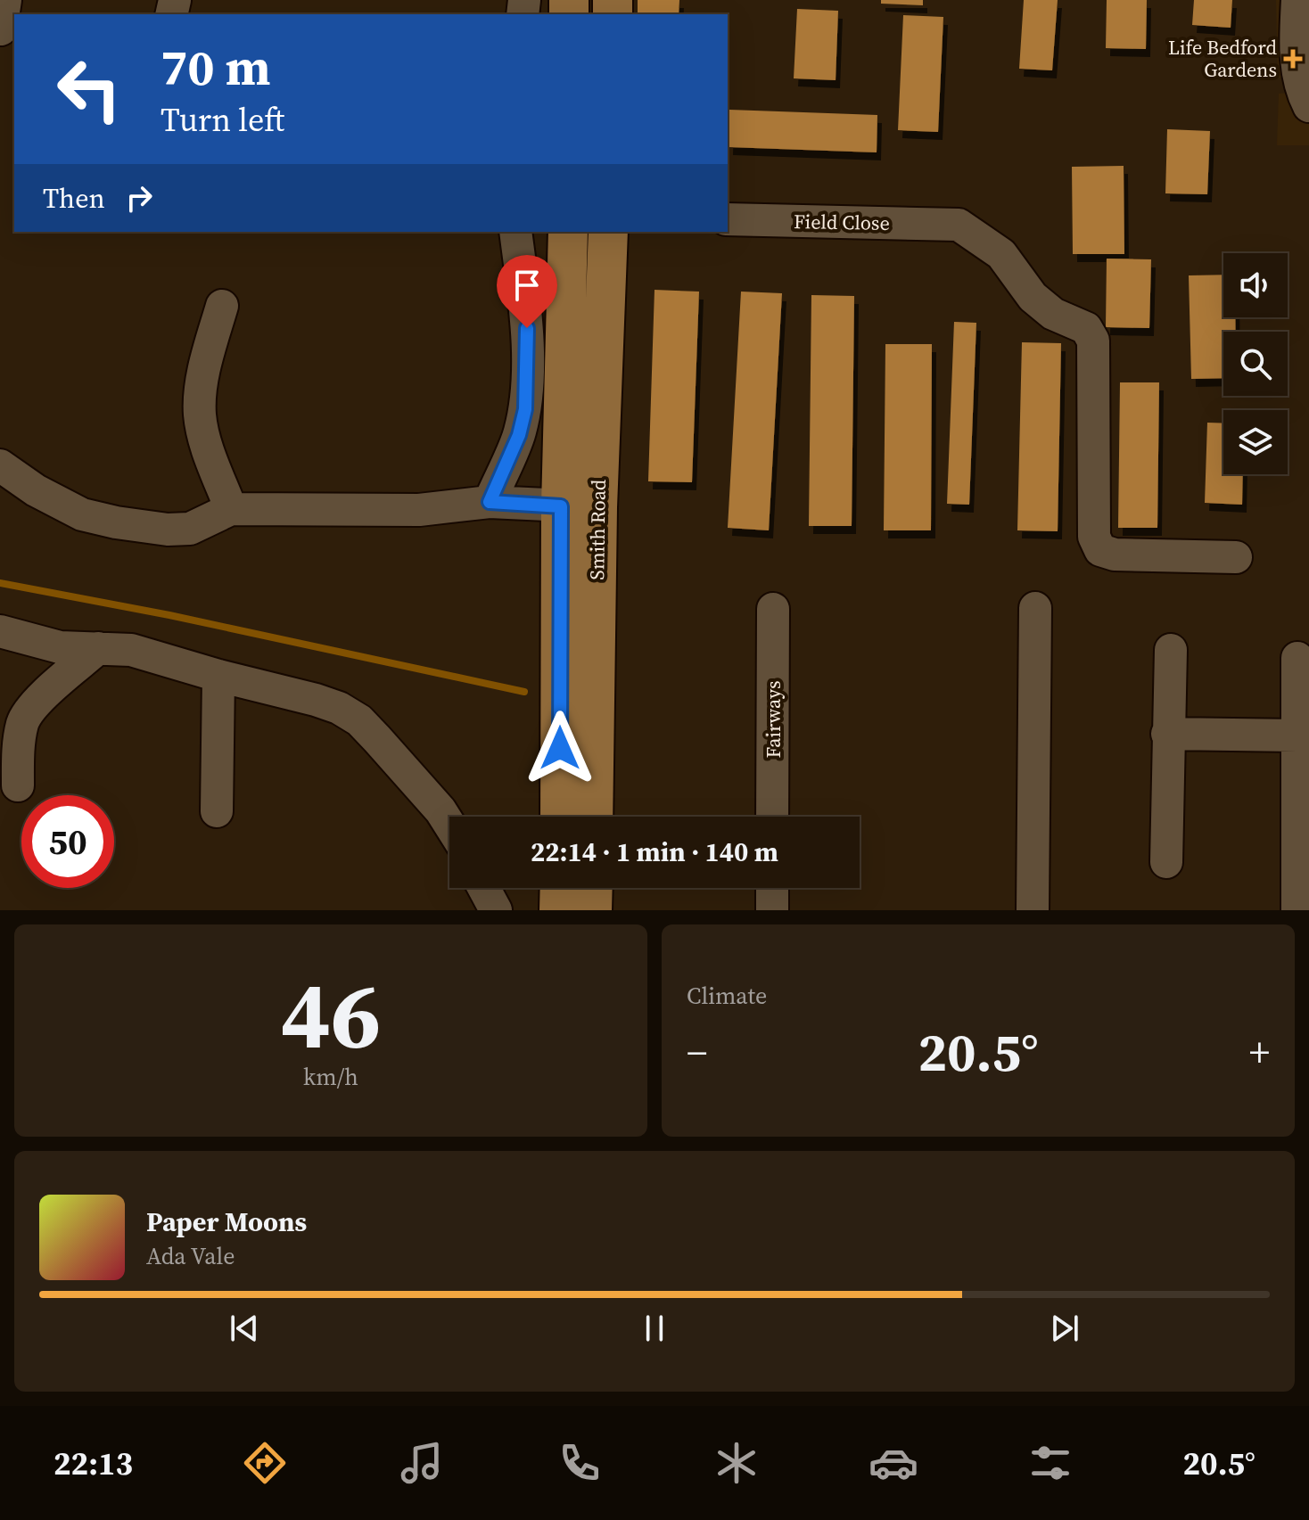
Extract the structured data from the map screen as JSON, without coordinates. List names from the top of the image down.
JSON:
{
  "streets": {
    "main road": ["Smith Road"],
    "street": ["Field Close", "Fairways"]
  },
  "places": {
    "health": ["Life Bedford Gardens"]
  },
  "page": {
    "turn": ["70 m", "Turn left"],
    "then": "Then",
    "limit": "50",
    "trip": "22:14 · 1 min · 140 m",
    "tile": [
      ["46", "km/h"],
      "Climate"
    ],
    "heat": ["−", "20.5°", "+"],
    "song": ["Paper Moons", "Ada Vale"],
    "tabs": ["22:13", "20.5°"]
  }
}
